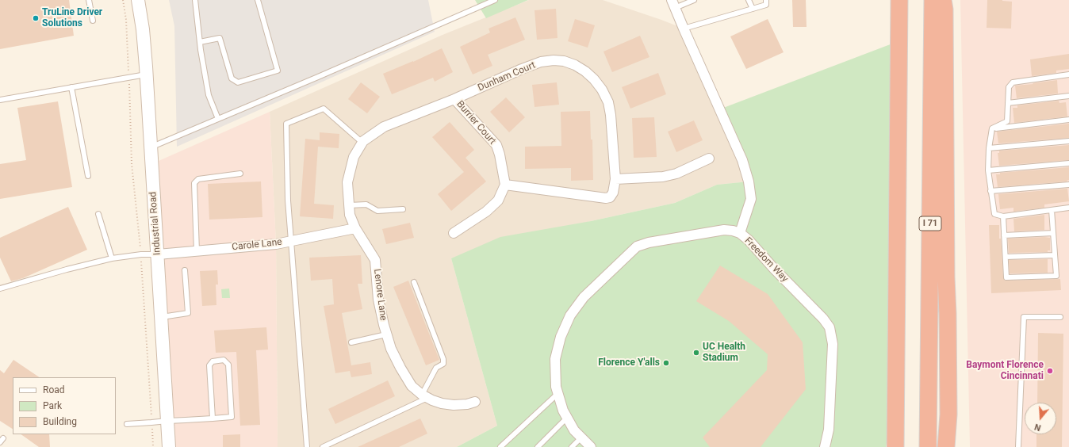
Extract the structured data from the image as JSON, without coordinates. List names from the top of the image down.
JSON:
{
  "streets": {
    "highway": ["I 71"],
    "main road": ["Industrial Road"],
    "street": [
      "Dunham Court",
      "Burrier Court",
      "Carole Lane",
      "Freedom Way",
      "Lenore Lane"
    ]
  },
  "crossings": [
    ["Dunham Court", "Burrier Court"],
    ["Dunham Court", "Carole Lane"],
    ["Dunham Court", "Lenore Lane"],
    ["Industrial Road", "Carole Lane"],
    ["Carole Lane", "Lenore Lane"]
  ],
  "places": [
    "TruLine Driver Solutions",
    "UC Health Stadium",
    "Florence Y'alls",
    "Baymont Florence Cincinnati"
  ],
  "legend": ["Road", "Park", "Building"],
  "north": "bottom"
}
